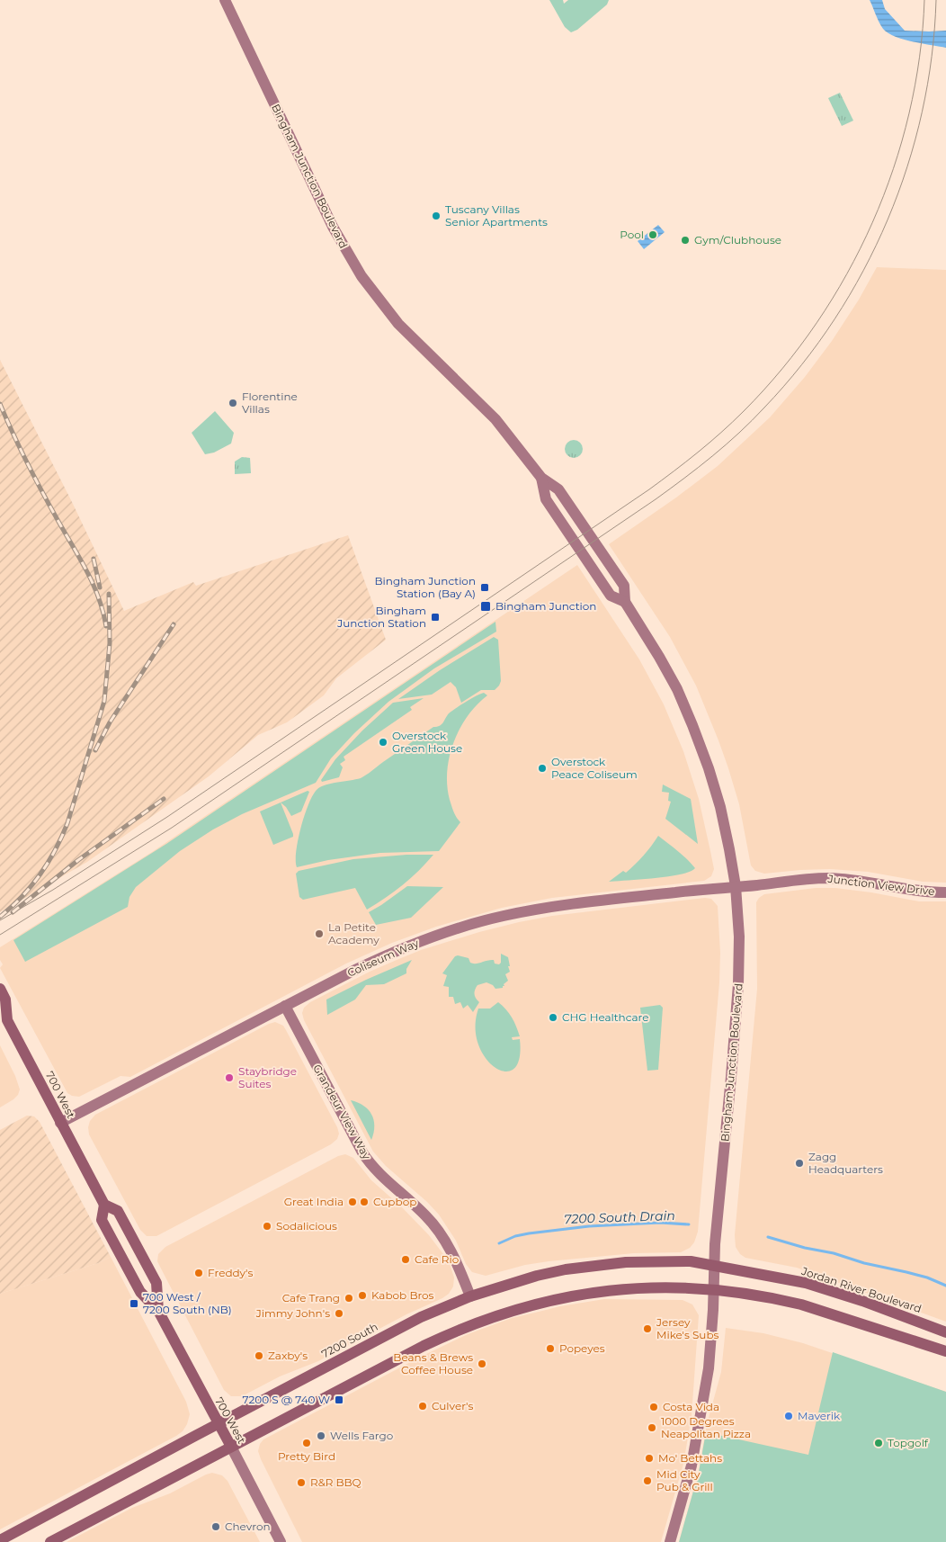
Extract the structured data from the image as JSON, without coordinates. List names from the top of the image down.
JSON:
{
  "streets": {
    "main road": [
      "Bingham Junction Boulevard",
      "Junction View Drive",
      "Coliseum Way",
      "700 West",
      "Grandeur View Way",
      "Jordan River Boulevard",
      "7200 South"
    ]
  },
  "crossings": [
    ["Bingham Junction Boulevard", "Junction View Drive"],
    ["Bingham Junction Boulevard", "Coliseum Way"],
    ["Bingham Junction Boulevard", "Jordan River Boulevard"],
    ["Bingham Junction Boulevard", "7200 South"],
    ["Junction View Drive", "Coliseum Way"],
    ["Coliseum Way", "700 West"],
    ["Coliseum Way", "Grandeur View Way"],
    ["700 West", "7200 South"],
    ["Grandeur View Way", "7200 South"],
    ["Jordan River Boulevard", "7200 South"]
  ],
  "water": ["7200 South Drain"],
  "places": {
    "other": [
      "Tuscany Villas Senior Apartments",
      "Pool",
      "Gym/Clubhouse",
      "Florentine Villas",
      "Overstock Green House",
      "Overstock Peace Coliseum",
      "La Petite Academy",
      "CHG Healthcare",
      "Staybridge Suites",
      "Zagg Headquarters",
      "Great India",
      "Cupbop",
      "Sodalicious",
      "Cafe Rio",
      "Freddy's",
      "Kabob Bros",
      "Cafe Trang",
      "Jimmy John's",
      "Jersey Mike's Subs",
      "Popeyes",
      "Zaxby's",
      "Beans & Brews Coffee House",
      "Culver's",
      "Costa Vida",
      "Maverik",
      "1000 Degrees Neapolitan Pizza",
      "Wells Fargo",
      "Pretty Bird",
      "Topgolf",
      "Mo' Bettahs",
      "Mid City Pub & Grill",
      "R&R BBQ",
      "Chevron"
    ],
    "transit": [
      "Bingham Junction Station (Bay A)",
      "Bingham Junction",
      "Bingham Junction Station",
      "700 West / 7200 South (NB)",
      "7200 S @ 740 W"
    ]
  }
}
